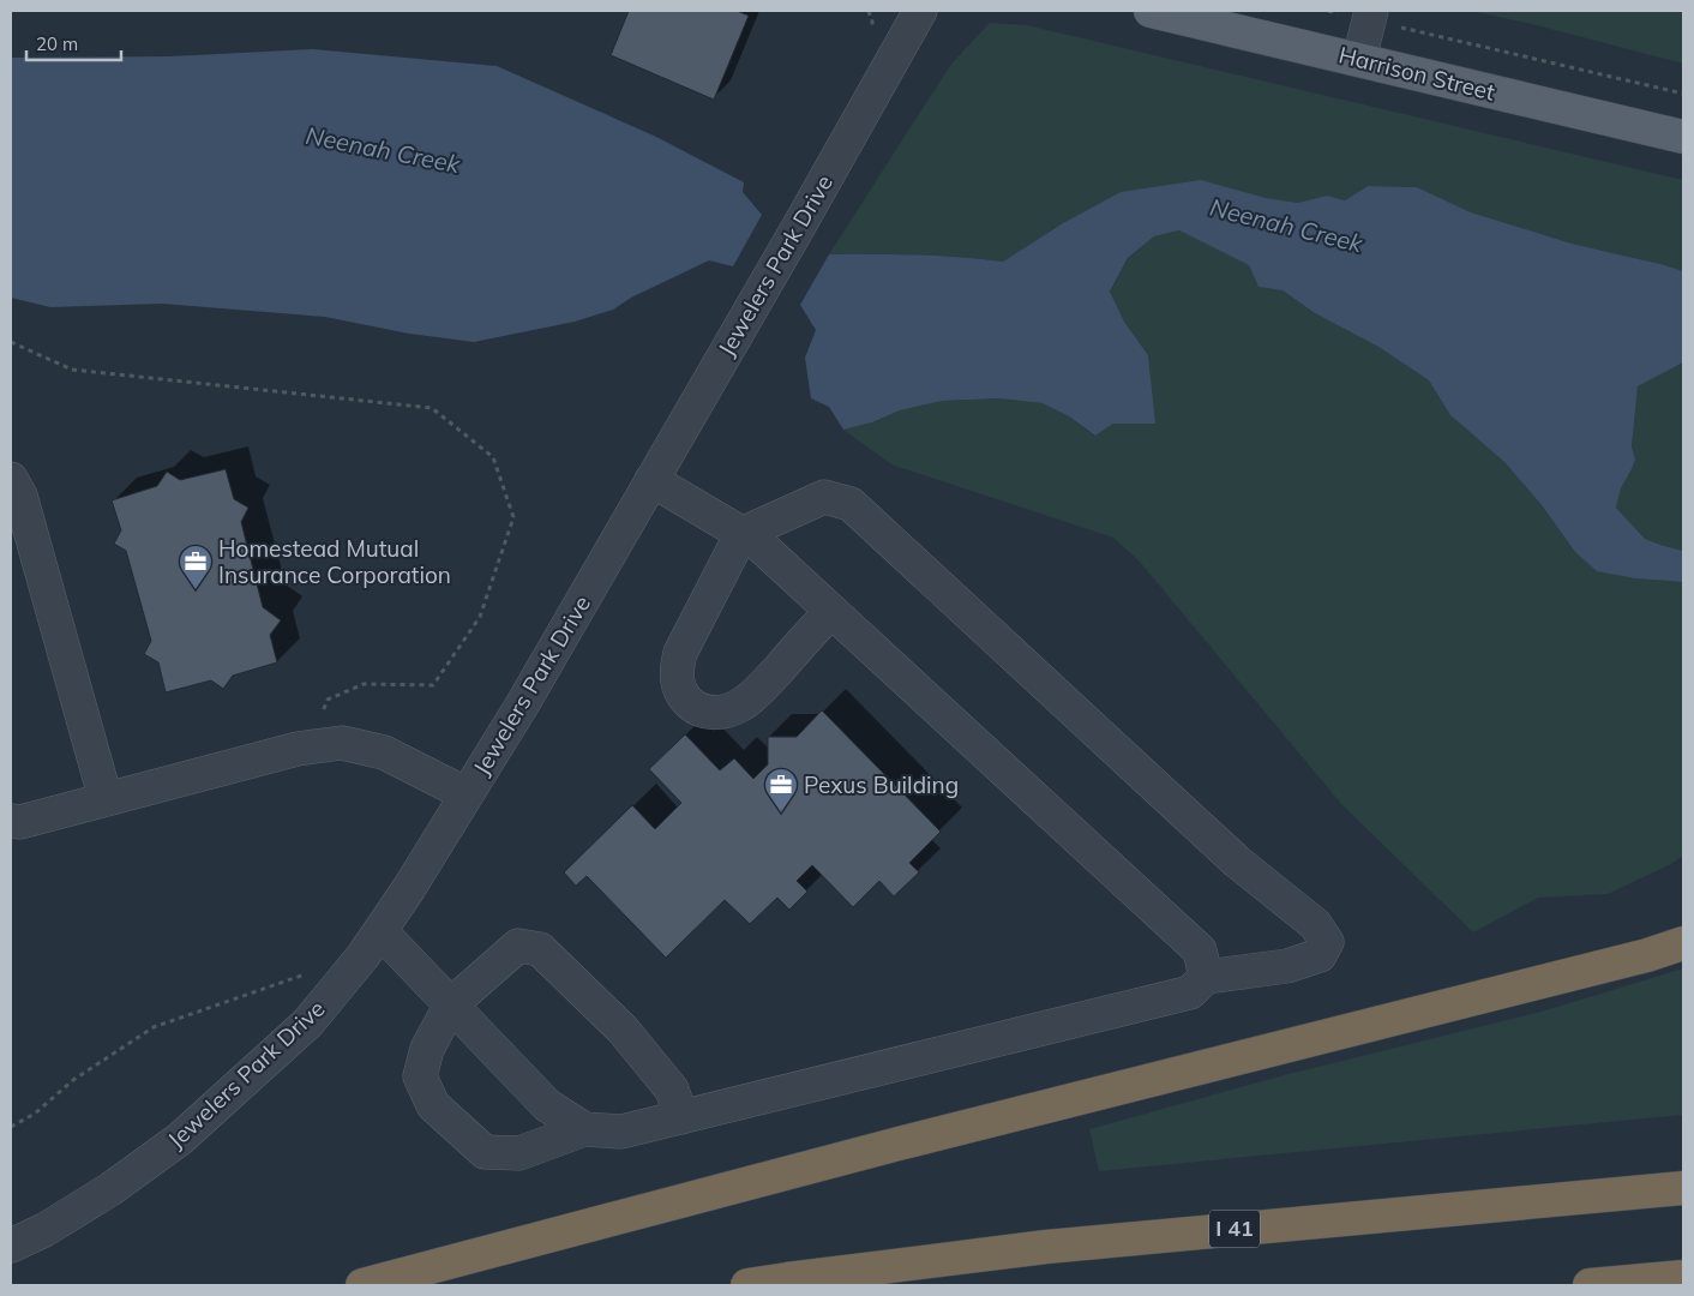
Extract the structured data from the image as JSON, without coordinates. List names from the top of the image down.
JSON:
{
  "streets": {
    "highway": ["I 41"],
    "main road": ["Harrison Street"],
    "street": ["Jewelers Park Drive"]
  },
  "water": ["Neenah Creek"],
  "places": {
    "office": ["Homestead Mutual Insurance Corporation", "Pexus Building"]
  },
  "scale_bar": "20 m"
}
